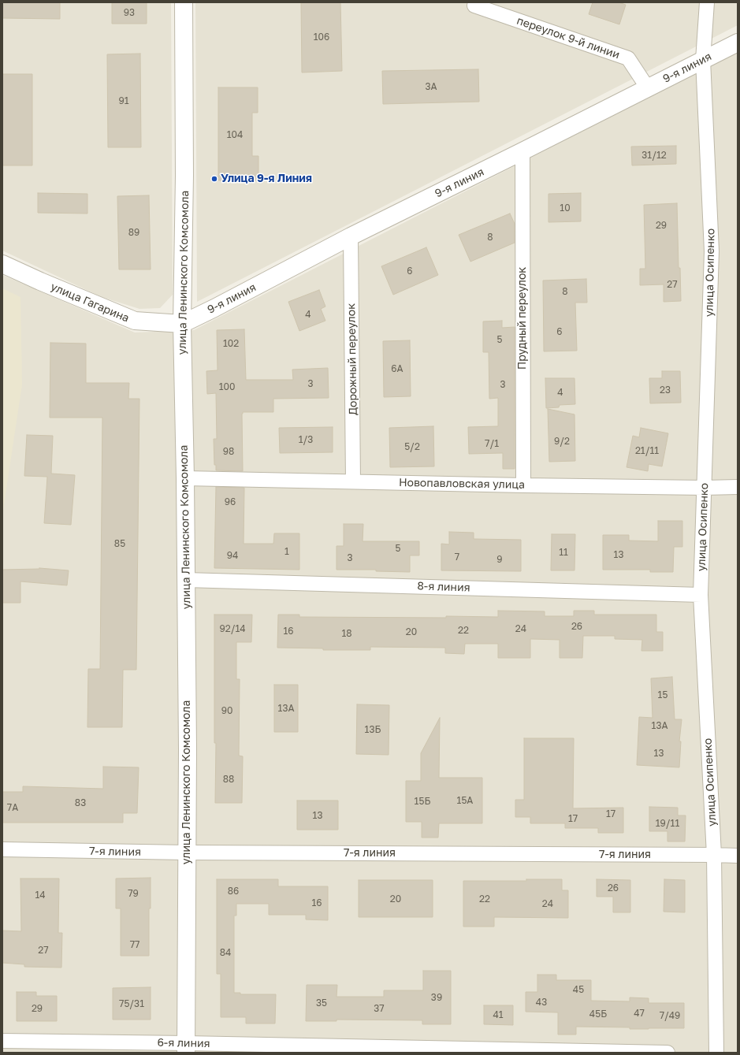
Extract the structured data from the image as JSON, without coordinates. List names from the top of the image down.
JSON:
{
  "streets": {
    "street": [
      "переулок 9-й линии",
      "9-я линия",
      "улица Ленинского Комсомола",
      "улица Осипенко",
      "улица Гагарина",
      "Прудный переулок",
      "Дорожный переулок",
      "Новопавловская улица",
      "8-я линия",
      "7-я линия",
      "6-я линия"
    ]
  },
  "crossings": [
    ["переулок 9-й линии", "9-я линия"],
    ["9-я линия", "улица Ленинского Комсомола"],
    ["9-я линия", "улица Осипенко"],
    ["9-я линия", "улица Гагарина"],
    ["9-я линия", "Прудный переулок"],
    ["9-я линия", "Дорожный переулок"],
    ["улица Ленинского Комсомола", "улица Гагарина"],
    ["улица Ленинского Комсомола", "Новопавловская улица"],
    ["улица Ленинского Комсомола", "8-я линия"],
    ["улица Ленинского Комсомола", "7-я линия"],
    ["улица Ленинского Комсомола", "6-я линия"],
    ["улица Осипенко", "Новопавловская улица"],
    ["улица Осипенко", "8-я линия"],
    ["улица Осипенко", "7-я линия"],
    ["Прудный переулок", "Новопавловская улица"],
    ["Дорожный переулок", "Новопавловская улица"]
  ],
  "places": ["Улица 9-я Линия"],
  "house_numbers": [
    "93",
    "106",
    "3А",
    "91",
    "104",
    "31/12",
    "10",
    "29",
    "89",
    "8",
    "6",
    "27",
    "8",
    "4",
    "6",
    "5",
    "102",
    "6А",
    "3",
    "3",
    "100",
    "23",
    "4",
    "1/3",
    "9/2",
    "7/1",
    "5/2",
    "21/11",
    "98",
    "96",
    "85",
    "5",
    "1",
    "11",
    "13",
    "94",
    "7",
    "3",
    "9",
    "26",
    "92/14",
    "24",
    "22",
    "16",
    "20",
    "18",
    "15",
    "13А",
    "90",
    "13А",
    "13Б",
    "13",
    "88",
    "15А",
    "15Б",
    "83",
    "7А",
    "17",
    "13",
    "17",
    "19/11",
    "26",
    "86",
    "79",
    "14",
    "20",
    "22",
    "16",
    "24",
    "77",
    "27",
    "84",
    "45",
    "39",
    "43",
    "35",
    "75/31",
    "29",
    "37",
    "47",
    "45Б",
    "41",
    "7/49"
  ]
}
